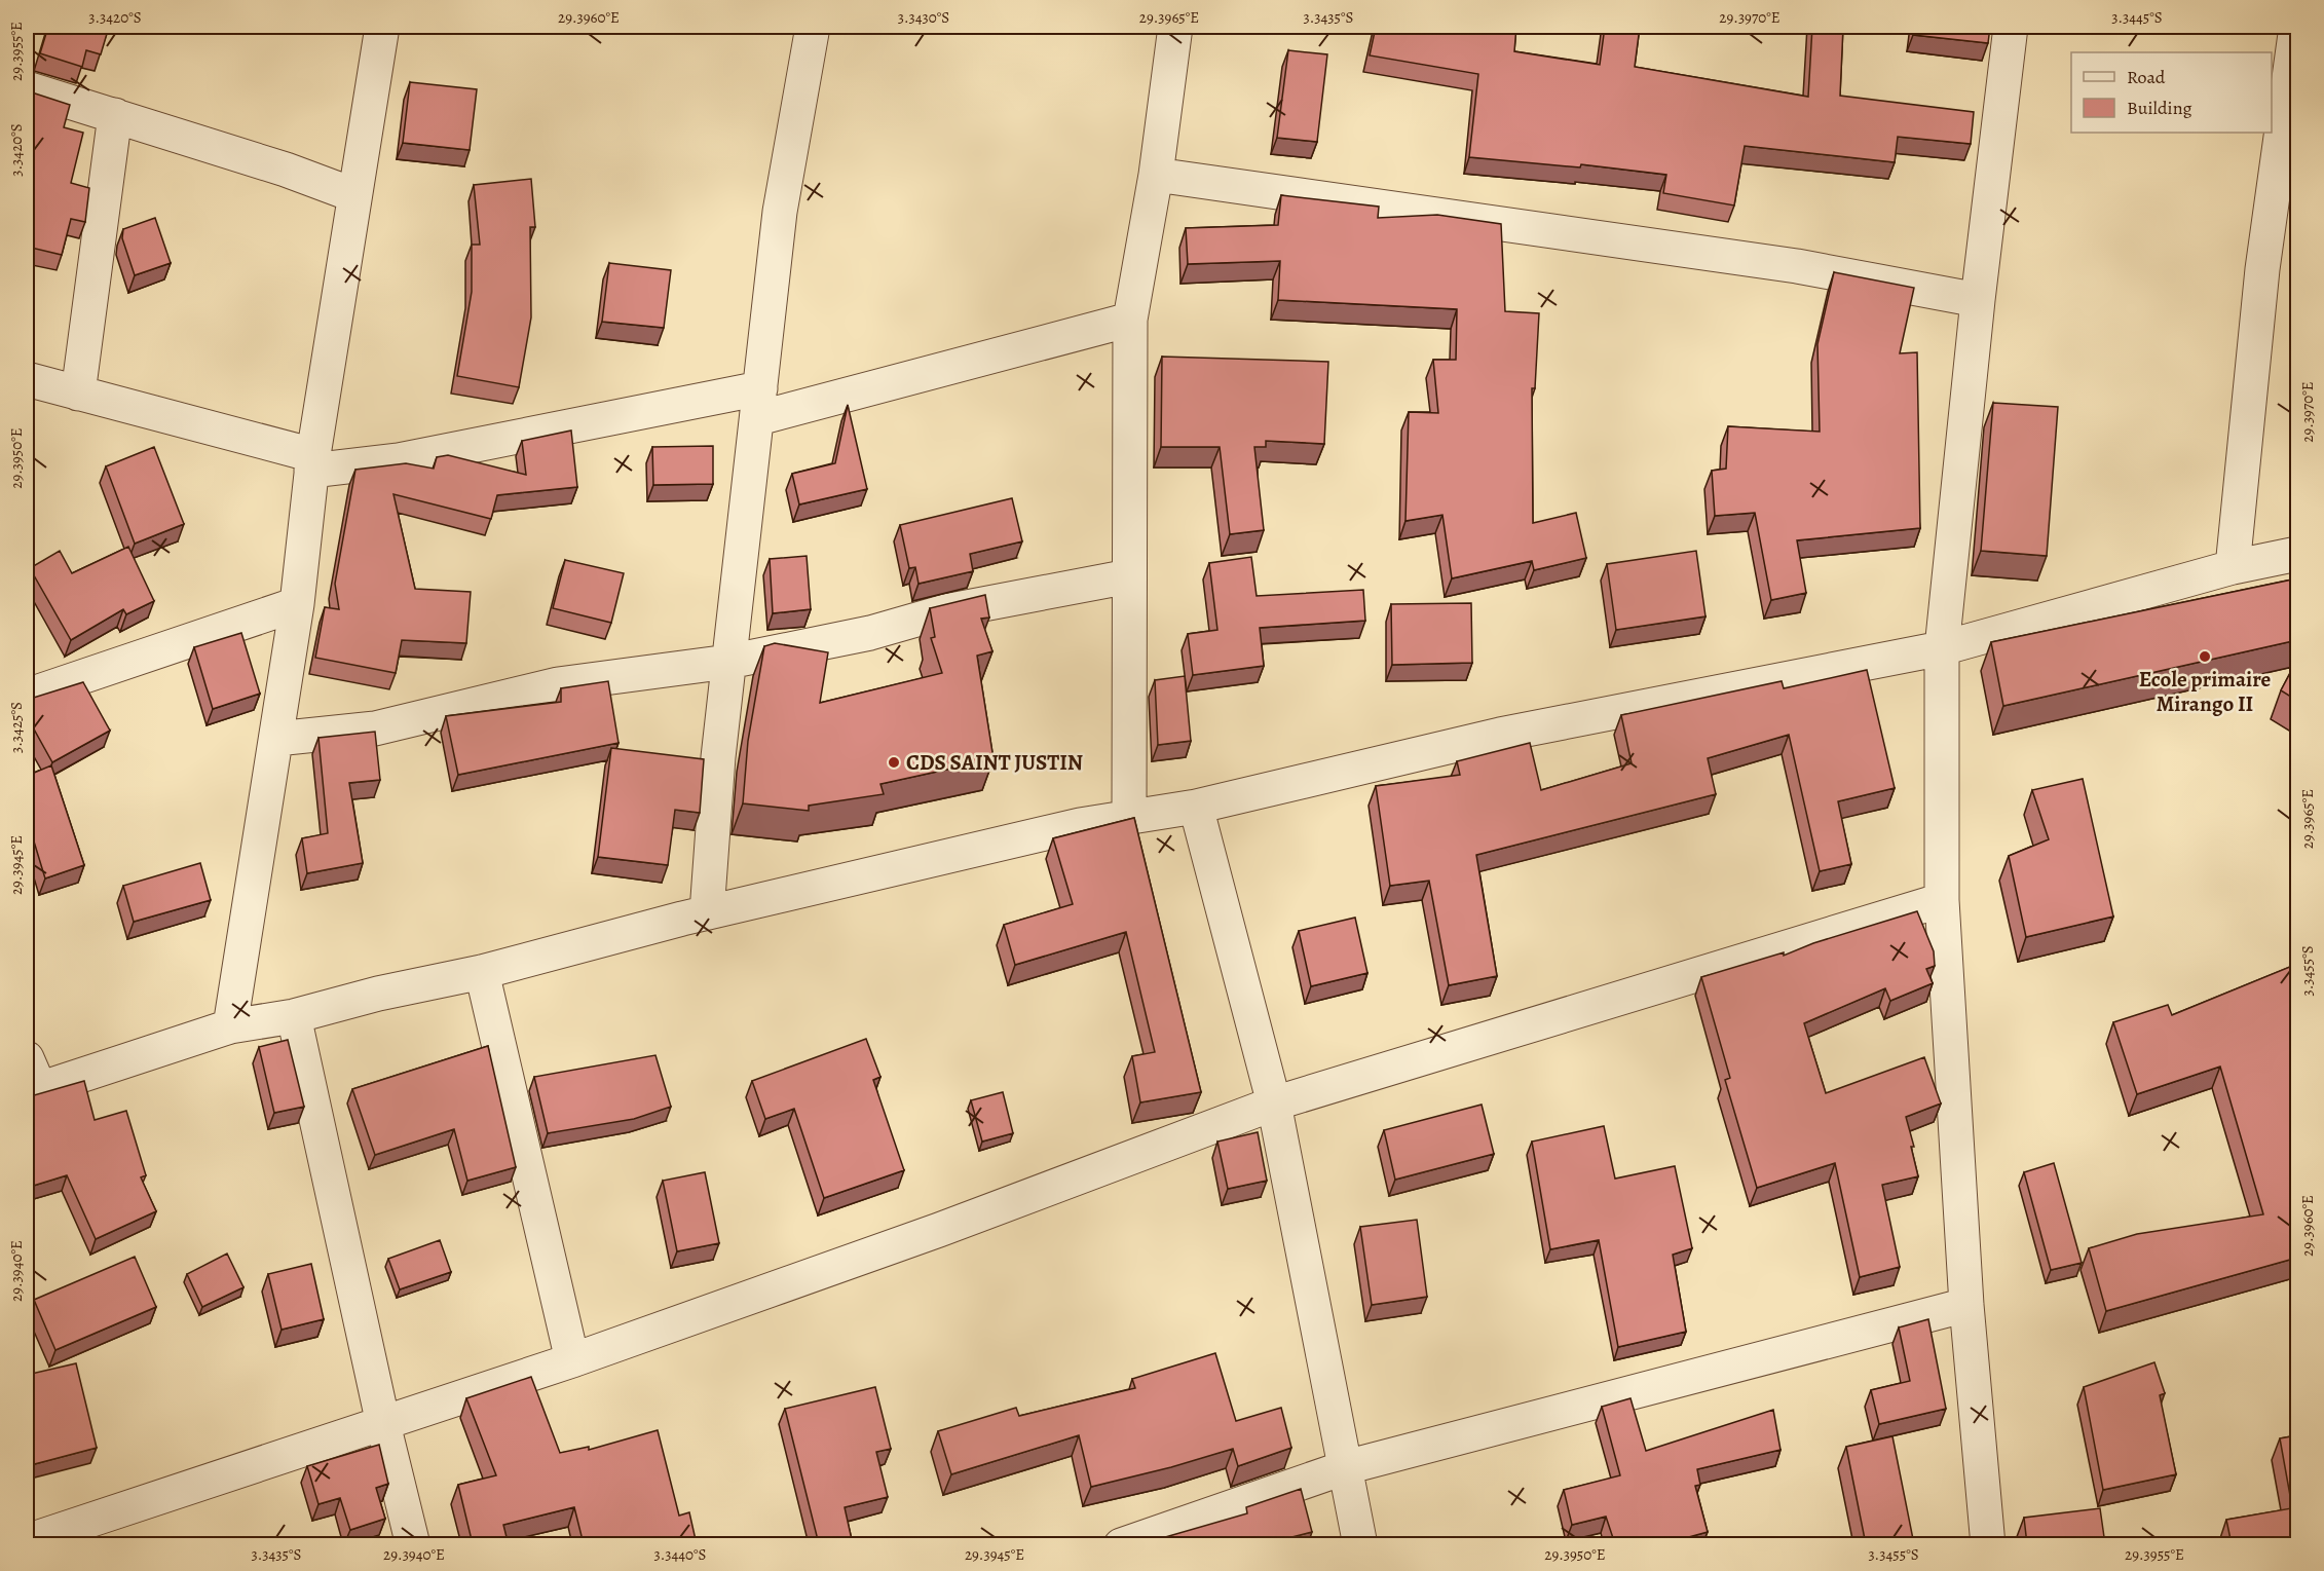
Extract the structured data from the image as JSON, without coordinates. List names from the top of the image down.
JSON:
{
  "places": ["Ecole primaire Mirango II", "CDS SAINT JUSTIN"],
  "legend": ["Road", "Building"],
  "coordinates": [
    "3.3420°S",
    "29.3960°E",
    "3.3430°S",
    "29.3965°E",
    "3.3435°S",
    "29.3970°E",
    "3.3445°S",
    "29.3955°E",
    "29.3950°E",
    "3.3425°S",
    "29.3945°E",
    "3.3455°S",
    "29.3940°E",
    "3.3440°S"
  ]
}
